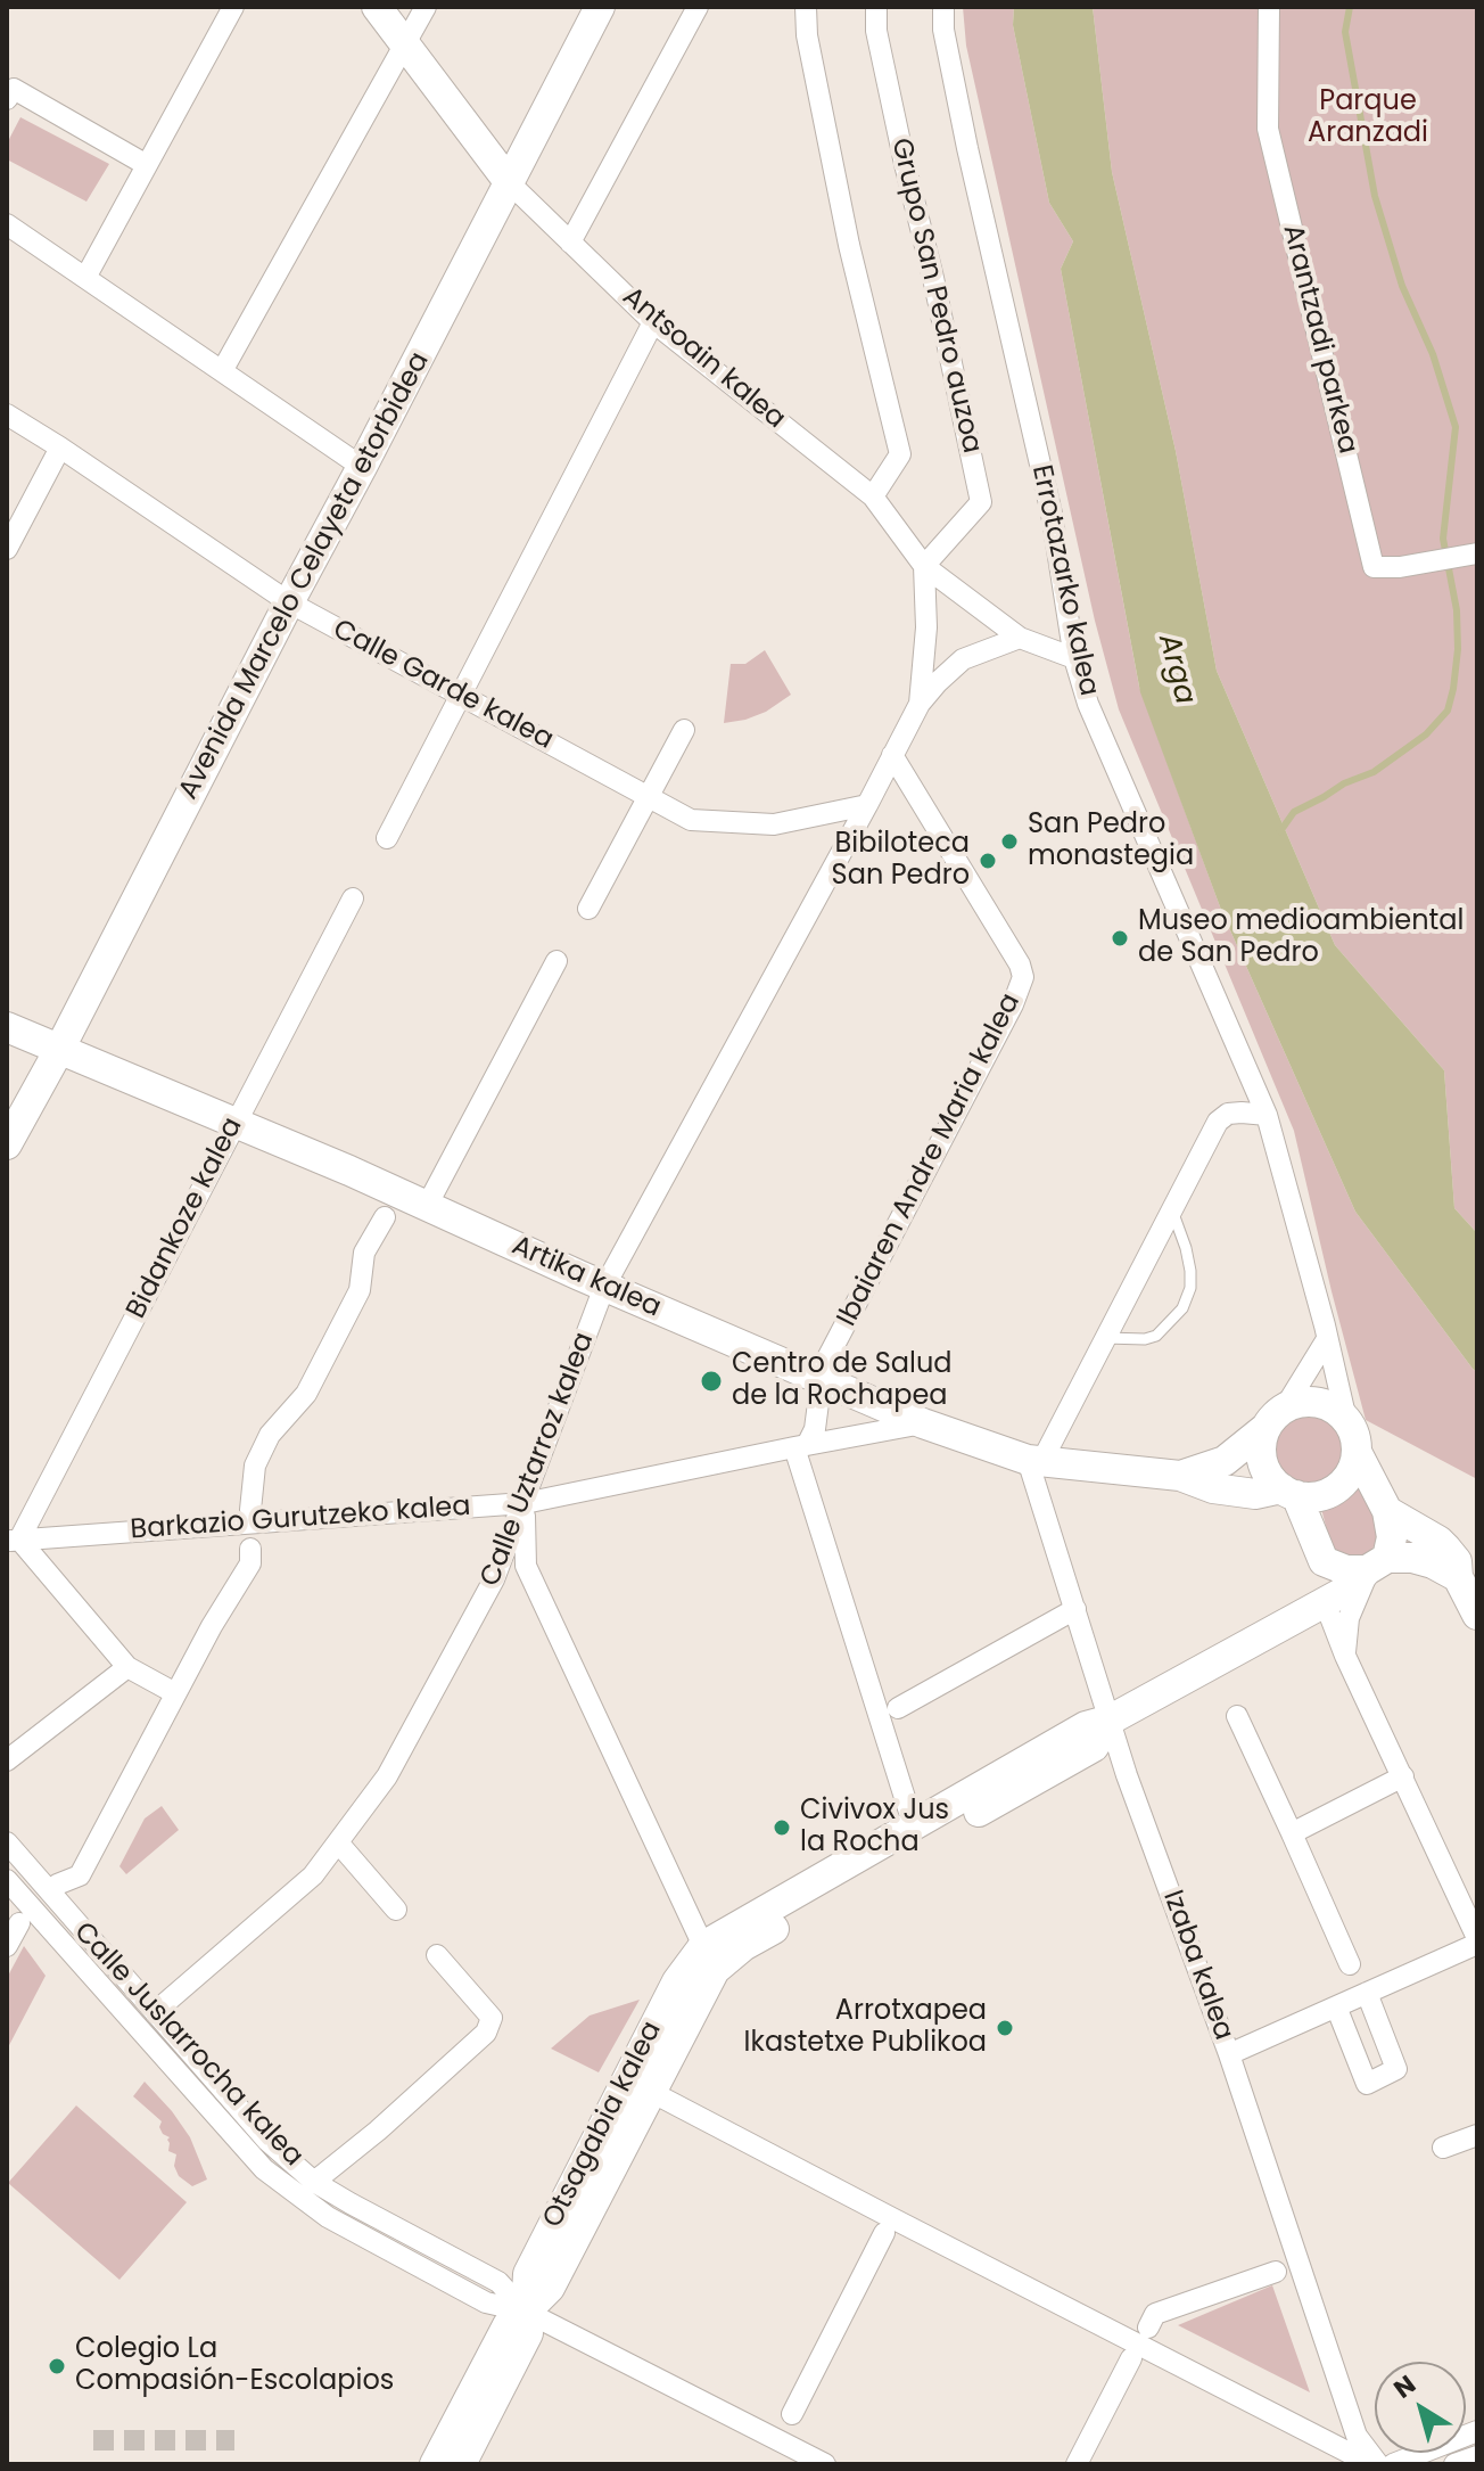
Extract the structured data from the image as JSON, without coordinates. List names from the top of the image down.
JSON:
{
  "streets": {
    "street": [
      "Grupo San Pedro auzoa",
      "Arantzadi parkea",
      "Antsoain kalea",
      "Avenida Marcelo Celayeta etorbidea",
      "Errotazarko kalea",
      "Calle Garde kalea",
      "Ibaiaren Andre Maria kalea",
      "Bidankoze kalea",
      "Artika kalea",
      "Calle Uztarroz kalea",
      "Barkazio Gurutzeko kalea",
      "Izaba kalea",
      "Calle Juslarrocha kalea",
      "Otsagabia kalea"
    ]
  },
  "crossings": [
    ["Grupo San Pedro auzoa", "Antsoain kalea"],
    ["Grupo San Pedro auzoa", "Calle Uztarroz kalea"],
    ["Antsoain kalea", "Avenida Marcelo Celayeta etorbidea"],
    ["Antsoain kalea", "Errotazarko kalea"],
    ["Antsoain kalea", "Calle Uztarroz kalea"],
    ["Avenida Marcelo Celayeta etorbidea", "Calle Garde kalea"],
    ["Avenida Marcelo Celayeta etorbidea", "Artika kalea"],
    ["Errotazarko kalea", "Artika kalea"],
    ["Calle Garde kalea", "Calle Uztarroz kalea"],
    ["Ibaiaren Andre Maria kalea", "Artika kalea"],
    ["Ibaiaren Andre Maria kalea", "Calle Uztarroz kalea"],
    ["Bidankoze kalea", "Artika kalea"],
    ["Bidankoze kalea", "Barkazio Gurutzeko kalea"],
    ["Artika kalea", "Calle Uztarroz kalea"],
    ["Artika kalea", "Barkazio Gurutzeko kalea"],
    ["Artika kalea", "Izaba kalea"],
    ["Calle Uztarroz kalea", "Barkazio Gurutzeko kalea"],
    ["Calle Uztarroz kalea", "Calle Juslarrocha kalea"],
    ["Calle Juslarrocha kalea", "Otsagabia kalea"]
  ],
  "water": ["Arga"],
  "parks": ["Parque Aranzadi"],
  "places": [
    "San Pedro monastegia",
    "Bibiloteca San Pedro",
    "Museo medioambiental de San Pedro",
    "Centro de Salud de la Rochapea",
    "Civivox Jus la Rocha",
    "Arrotxapea Ikastetxe Publikoa",
    "Colegio La Compasión-Escolapios"
  ],
  "north": "top left"
}
